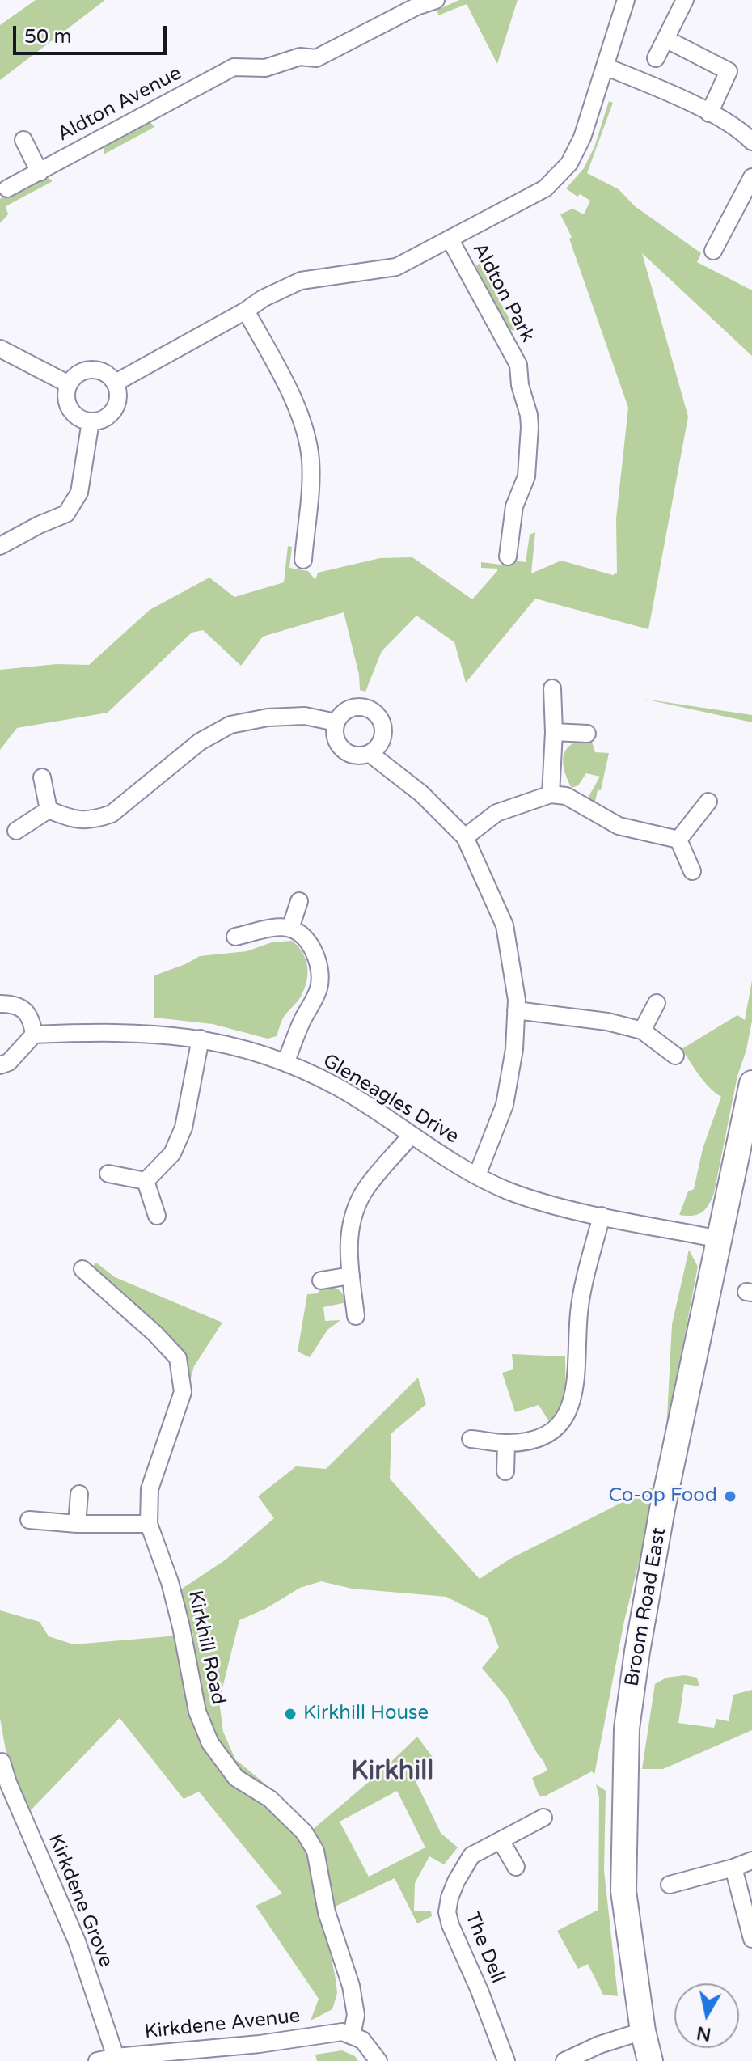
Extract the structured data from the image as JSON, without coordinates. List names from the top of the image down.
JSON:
{
  "streets": {
    "street": [
      "Aldton Avenue",
      "Aldton Park",
      "Gleneagles Drive",
      "Broom Road East",
      "Kirkhill Road",
      "Kirkdene Grove",
      "The Dell",
      "Kirkdene Avenue"
    ]
  },
  "crossings": [
    ["Gleneagles Drive", "Broom Road East"],
    ["Kirkhill Road", "Kirkdene Avenue"],
    ["Kirkdene Grove", "Kirkdene Avenue"]
  ],
  "districts": ["Kirkhill"],
  "places": ["Co-op Food", "Kirkhill House"],
  "scale_bar": "50 m",
  "north": "bottom"
}
